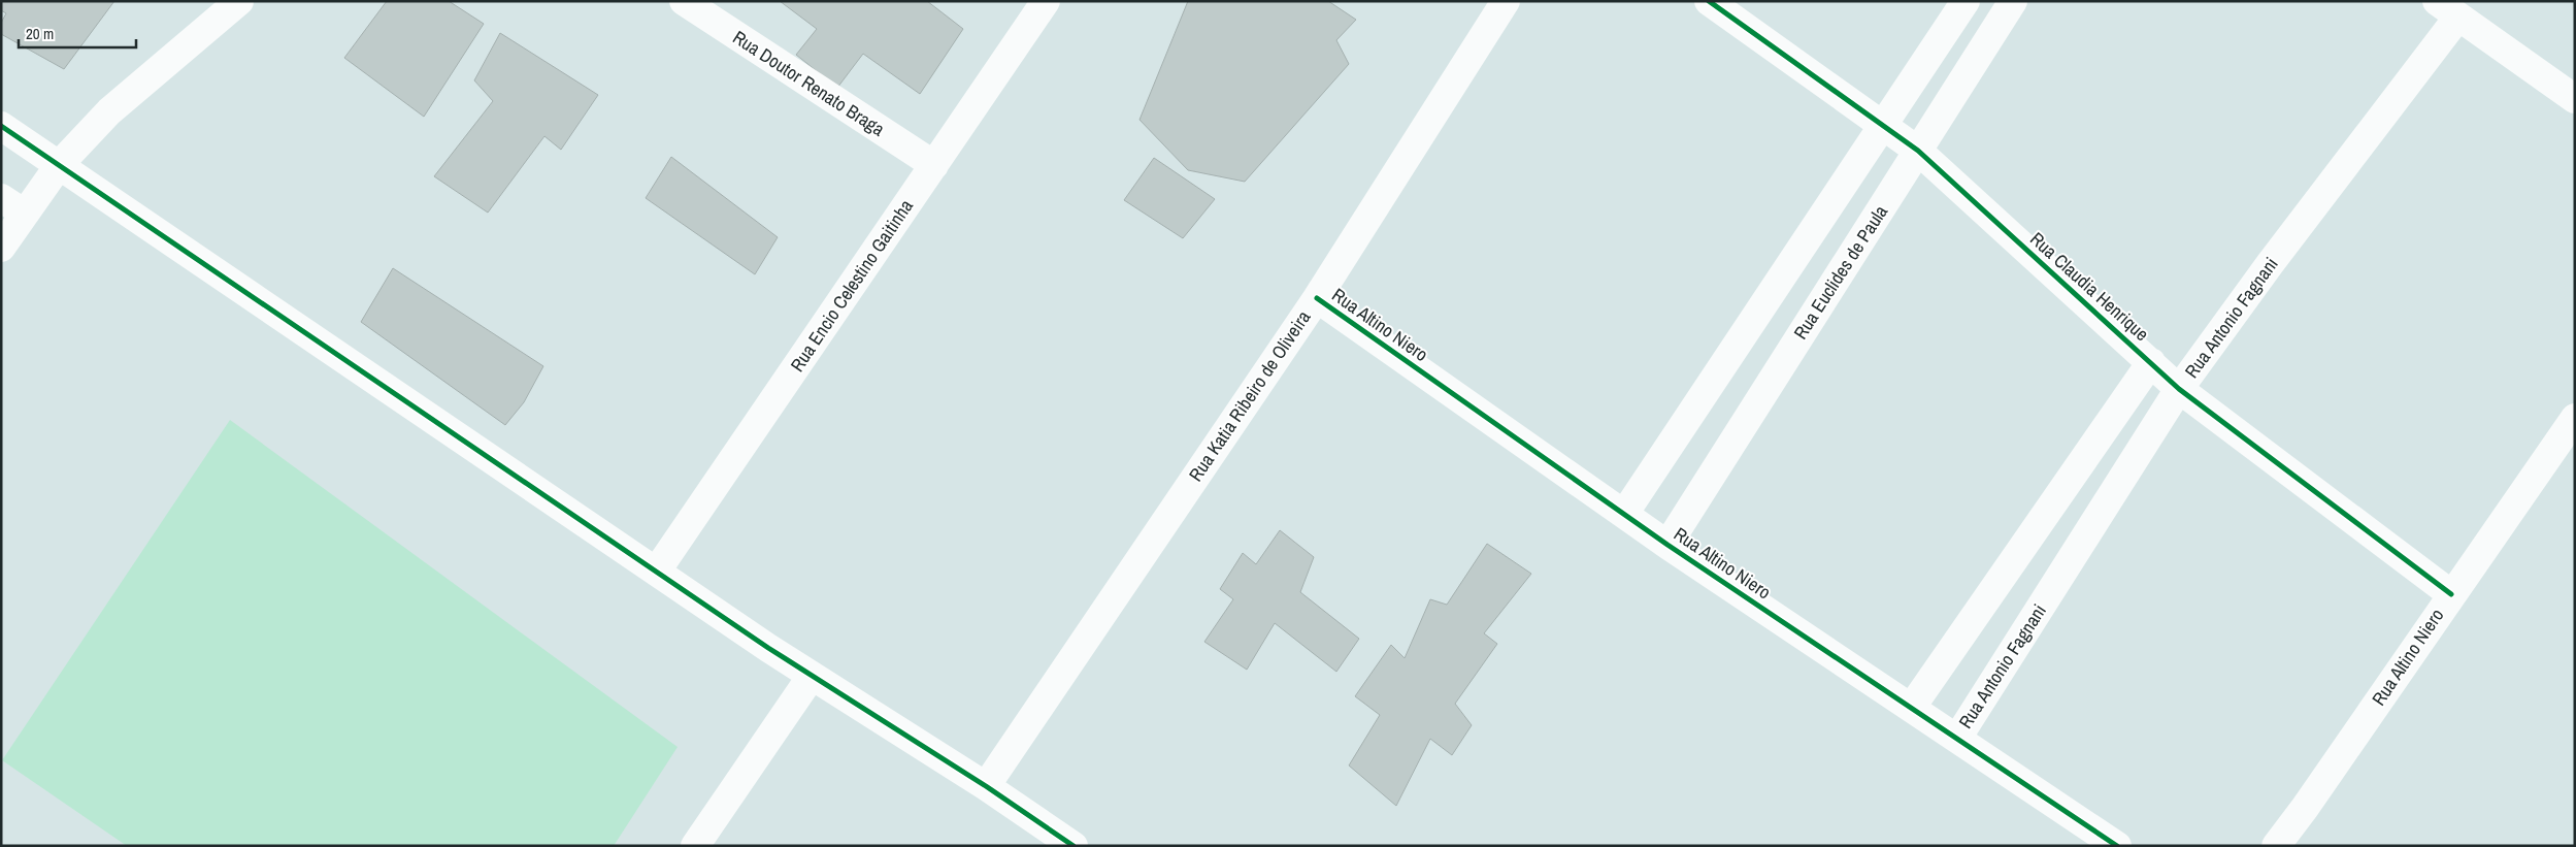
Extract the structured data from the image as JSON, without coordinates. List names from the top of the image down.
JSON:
{
  "streets": {
    "street": [
      "Rua Doutor Renato Braga",
      "Rua Euclides de Paula",
      "Rua Encio Celestino Gaitinha",
      "Rua Claudia Henrique",
      "Rua Antonio Fagnani",
      "Rua Altino Niero",
      "Rua Katia Ribeiro de Oliveira"
    ]
  },
  "crossings": [
    ["Rua Doutor Renato Braga", "Rua Encio Celestino Gaitinha"],
    ["Rua Euclides de Paula", "Rua Claudia Henrique"],
    ["Rua Euclides de Paula", "Rua Altino Niero"],
    ["Rua Claudia Henrique", "Rua Antonio Fagnani"],
    ["Rua Claudia Henrique", "Rua Altino Niero"],
    ["Rua Antonio Fagnani", "Rua Altino Niero"],
    ["Rua Altino Niero", "Rua Katia Ribeiro de Oliveira"]
  ],
  "scale_bar": "20 m"
}
